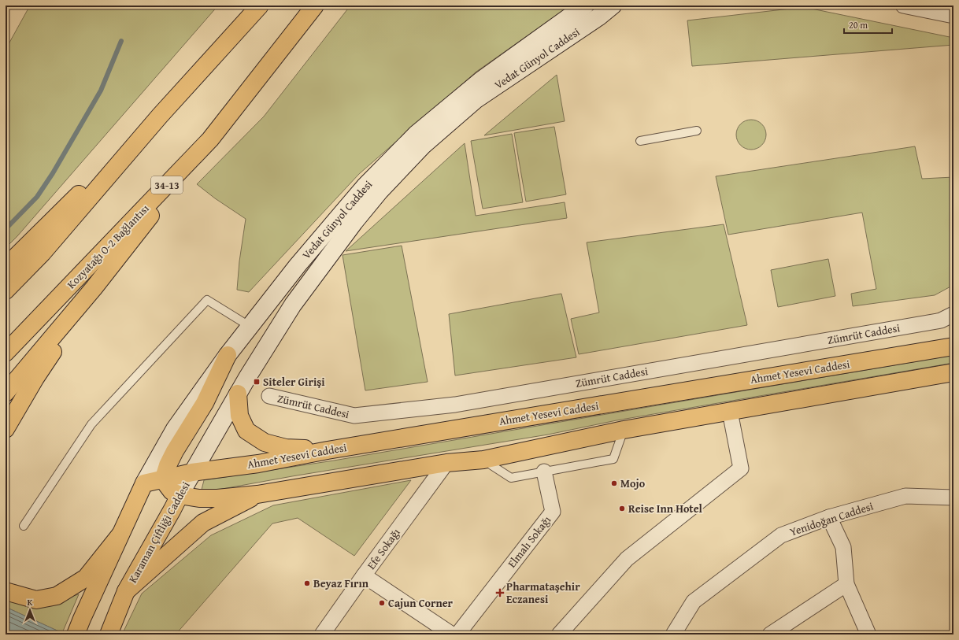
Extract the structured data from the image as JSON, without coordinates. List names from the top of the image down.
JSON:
{
  "streets": {
    "main road": [
      "Vedat Günyol Caddesi",
      "34-13",
      "Kozyatağı O-2 Bağlantısı",
      "Ahmet Yesevi Caddesi",
      "Karaman Çiftliği Caddesi"
    ],
    "street": [
      "Zümrüt Caddesi",
      "Yenidoğan Caddesi",
      "Elmalı Sokağı",
      "Efe Sokağı"
    ]
  },
  "crossings": [
    ["Vedat Günyol Caddesi", "Ahmet Yesevi Caddesi"],
    ["Vedat Günyol Caddesi", "Karaman Çiftliği Caddesi"],
    ["Ahmet Yesevi Caddesi", "Karaman Çiftliği Caddesi"]
  ],
  "places": {
    "transit": ["Siteler Girişi"],
    "other": [
      "Mojo",
      "Reise Inn Hotel",
      "Beyaz Fırın",
      "Cajun Corner"
    ],
    "health": ["Pharmataşehir Eczanesi"]
  },
  "scale_bar": "20 m",
  "north": "top"
}
